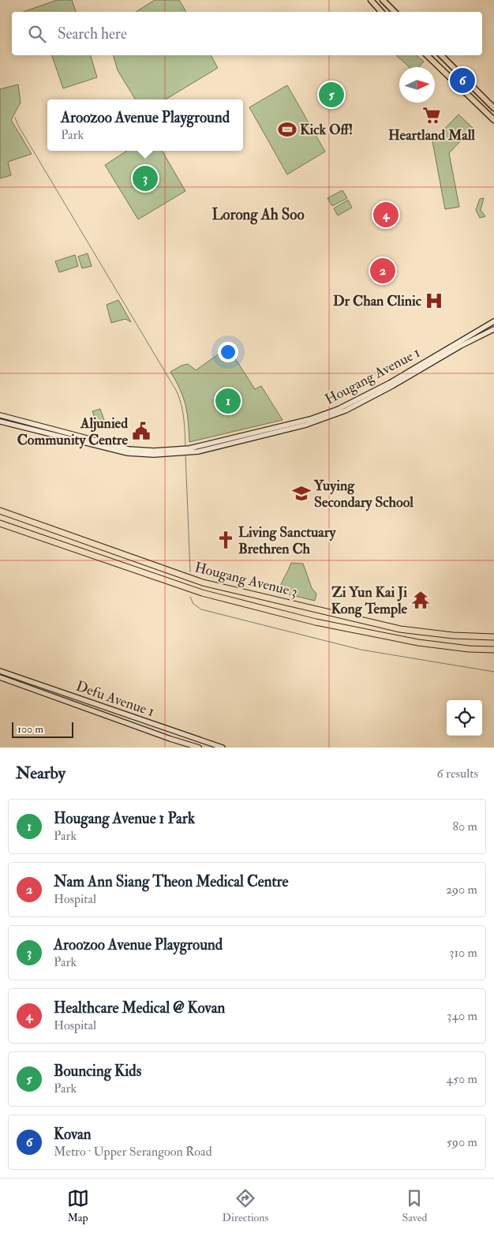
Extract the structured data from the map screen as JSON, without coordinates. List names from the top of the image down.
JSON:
{
  "streets": {
    "highway": ["Hougang Avenue 3"],
    "main road": ["Hougang Avenue 1", "Defu Avenue 1"]
  },
  "districts": ["Lorong Ah Soo"],
  "places": {
    "supermarket": ["Heartland Mall"],
    "sports": ["Kick Off!"],
    "hospital": ["Dr Chan Clinic"],
    "public building": ["Aljunied Community Centre"],
    "school or university": ["Yuying Secondary School"],
    "church": ["Living Sanctuary Brethren Ch"],
    "temple": ["Zi Yun Kai Ji Kong Temple"]
  },
  "scale_bar": "100 m",
  "north": "right",
  "page": {
    "search": "Search here",
    "pins": [
      "6",
      "5",
      "3",
      "4",
      "2",
      "1"
    ],
    "popup": ["Aroozoo Avenue Playground", "Park"],
    "scale": "100 m",
    "heading": ["Nearby", "6 results"],
    "list": [
      {
        "mark": "1",
        "name": "Hougang Avenue 1 Park",
        "note": "Park",
        "value": "80 m"
      },
      {
        "mark": "2",
        "name": "Nam Ann Siang Theon Medical Centre",
        "note": "Hospital",
        "value": "290 m"
      },
      {
        "mark": "3",
        "name": "Aroozoo Avenue Playground",
        "note": "Park",
        "value": "310 m"
      },
      {
        "mark": "4",
        "name": "Healthcare Medical @ Kovan",
        "note": "Hospital",
        "value": "340 m"
      },
      {
        "mark": "5",
        "name": "Bouncing Kids",
        "note": "Park",
        "value": "450 m"
      },
      {
        "mark": "6",
        "name": "Kovan",
        "note": "Metro · Upper Serangoon Road",
        "value": "590 m"
      }
    ],
    "nav": ["Map", "Directions", "Saved"]
  }
}
